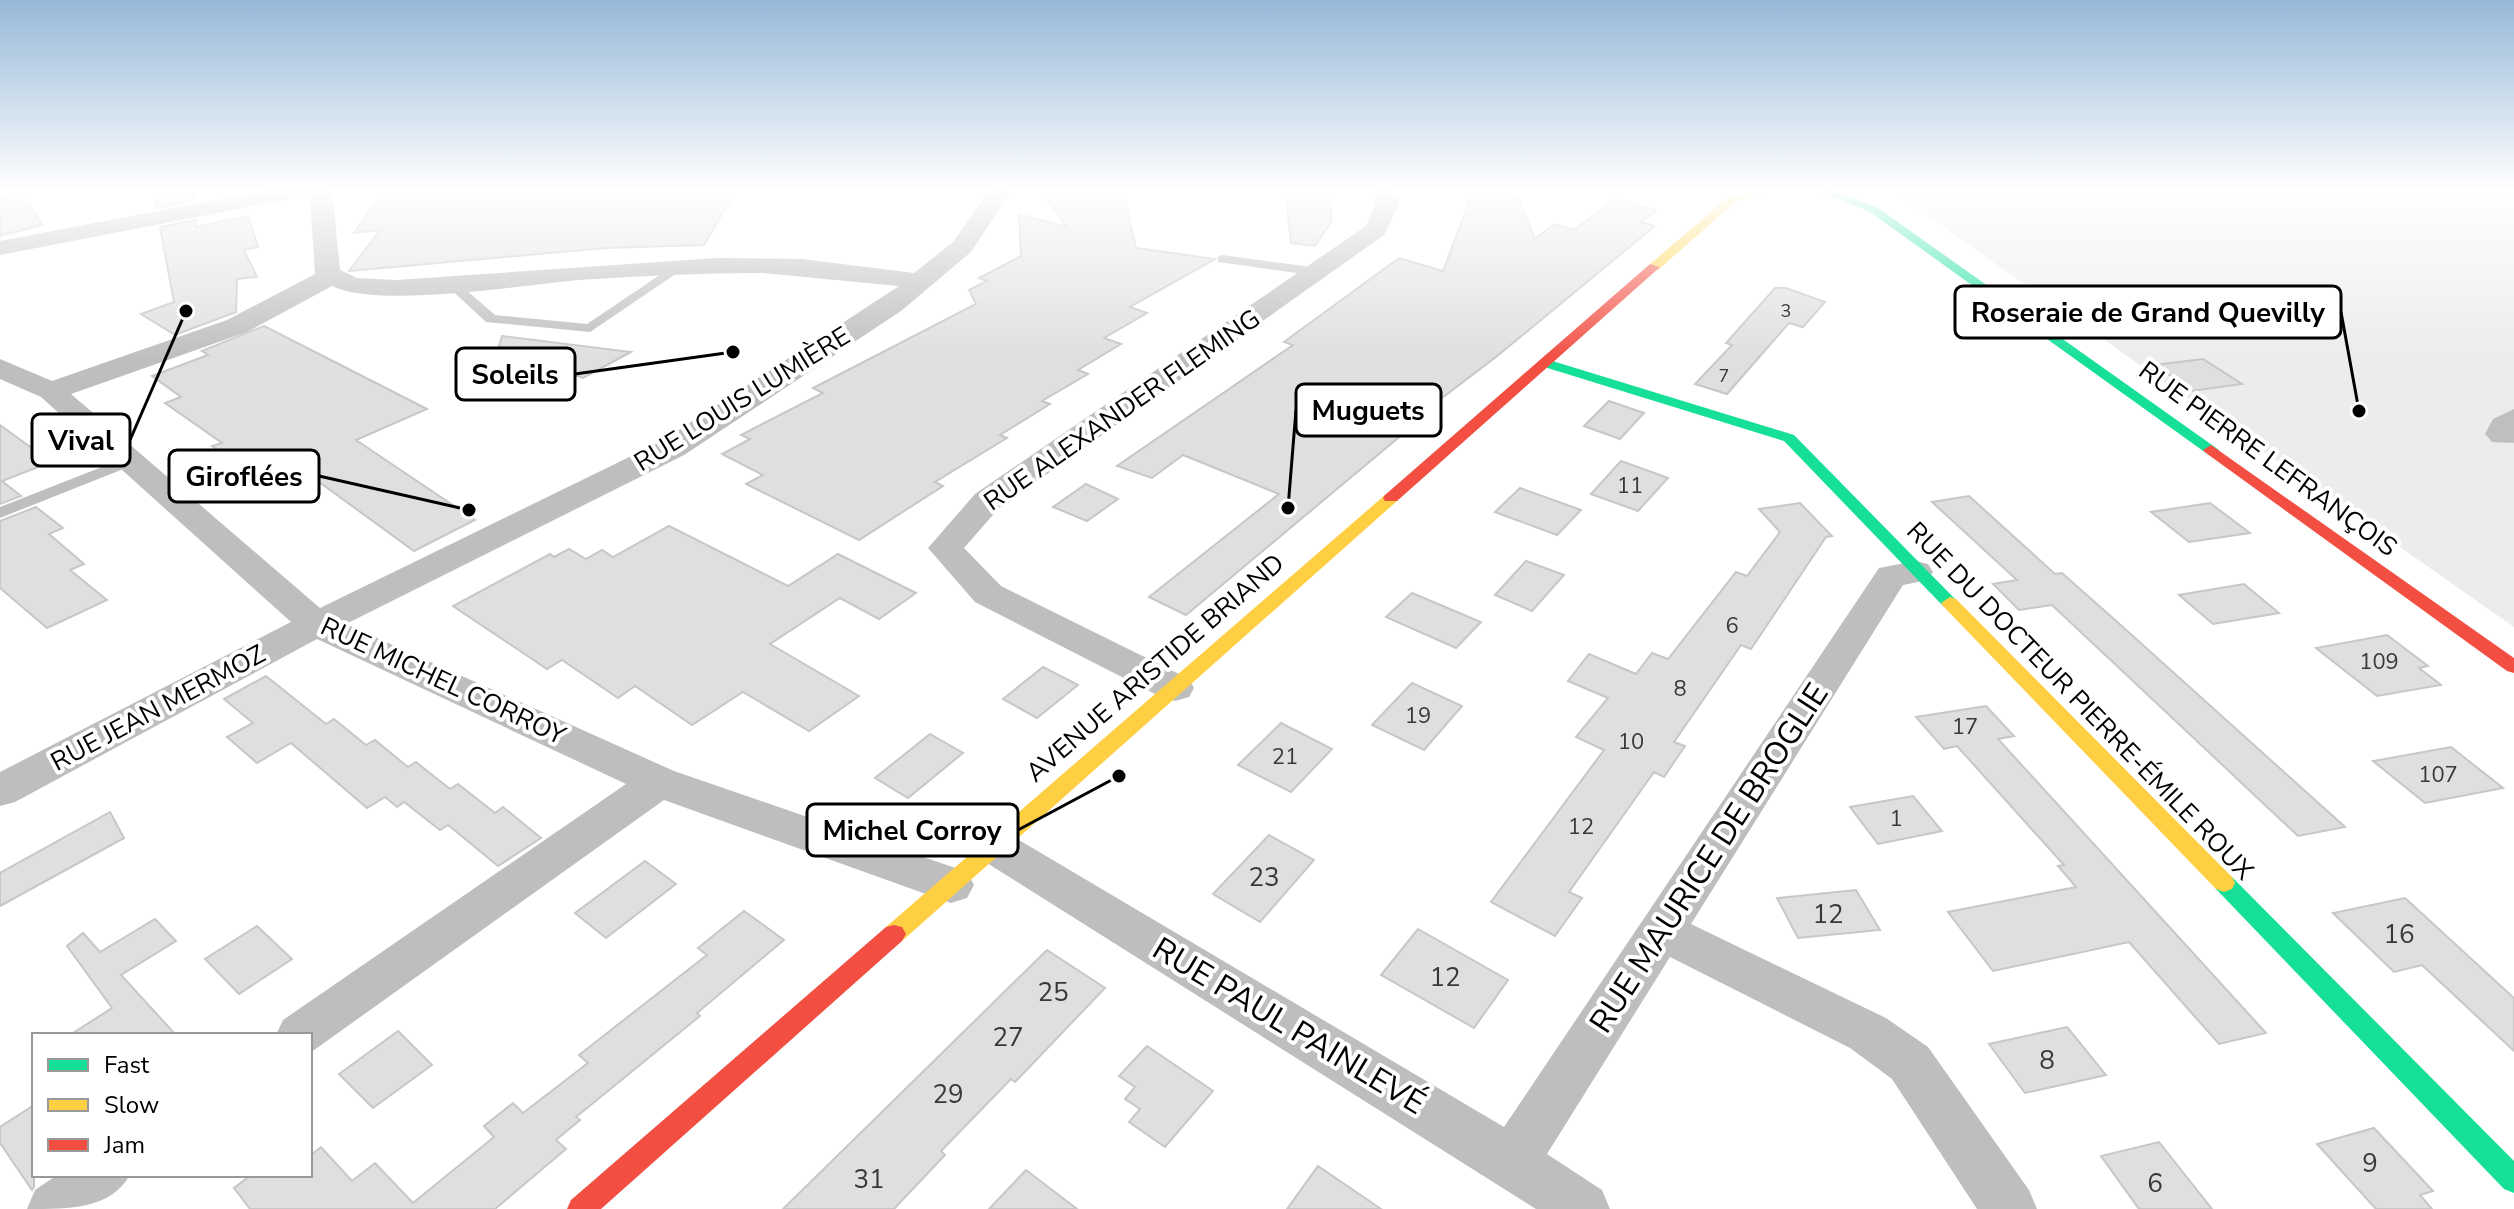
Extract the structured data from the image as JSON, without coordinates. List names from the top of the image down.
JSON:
{
  "streets": {
    "street": [
      "RUE LOUIS LUMIÈRE",
      "RUE ALEXANDER FLEMING",
      "RUE PIERRE LEFRANÇOIS",
      "AVENUE ARISTIDE BRIAND",
      "RUE MICHEL CORROY",
      "RUE DU DOCTEUR PIERRE-ÉMILE ROUX",
      "RUE JEAN MERMOZ",
      "RUE MAURICE DE BROGLIE",
      "RUE PAUL PAINLEVÉ"
    ]
  },
  "crossings": [
    ["RUE LOUIS LUMIÈRE", "RUE MICHEL CORROY"],
    ["RUE LOUIS LUMIÈRE", "RUE JEAN MERMOZ"],
    ["RUE ALEXANDER FLEMING", "AVENUE ARISTIDE BRIAND"],
    ["AVENUE ARISTIDE BRIAND", "RUE MICHEL CORROY"],
    ["AVENUE ARISTIDE BRIAND", "RUE DU DOCTEUR PIERRE-ÉMILE ROUX"],
    ["AVENUE ARISTIDE BRIAND", "RUE PAUL PAINLEVÉ"],
    ["RUE MICHEL CORROY", "RUE JEAN MERMOZ"],
    ["RUE DU DOCTEUR PIERRE-ÉMILE ROUX", "RUE MAURICE DE BROGLIE"],
    ["RUE MAURICE DE BROGLIE", "RUE PAUL PAINLEVÉ"]
  ],
  "places": [
    "Vival",
    "Soleils",
    "Roseraie de Grand Quevilly",
    "Muguets",
    "Giroflées",
    "Michel Corroy"
  ],
  "house_numbers": [
    "3",
    "7",
    "11",
    "6",
    "109",
    "8",
    "19",
    "17",
    "10",
    "21",
    "107",
    "1",
    "12",
    "23",
    "12",
    "16",
    "12",
    "25",
    "27",
    "8",
    "29",
    "9",
    "31",
    "6"
  ],
  "legend": ["Fast", "Slow", "Jam"]
}
